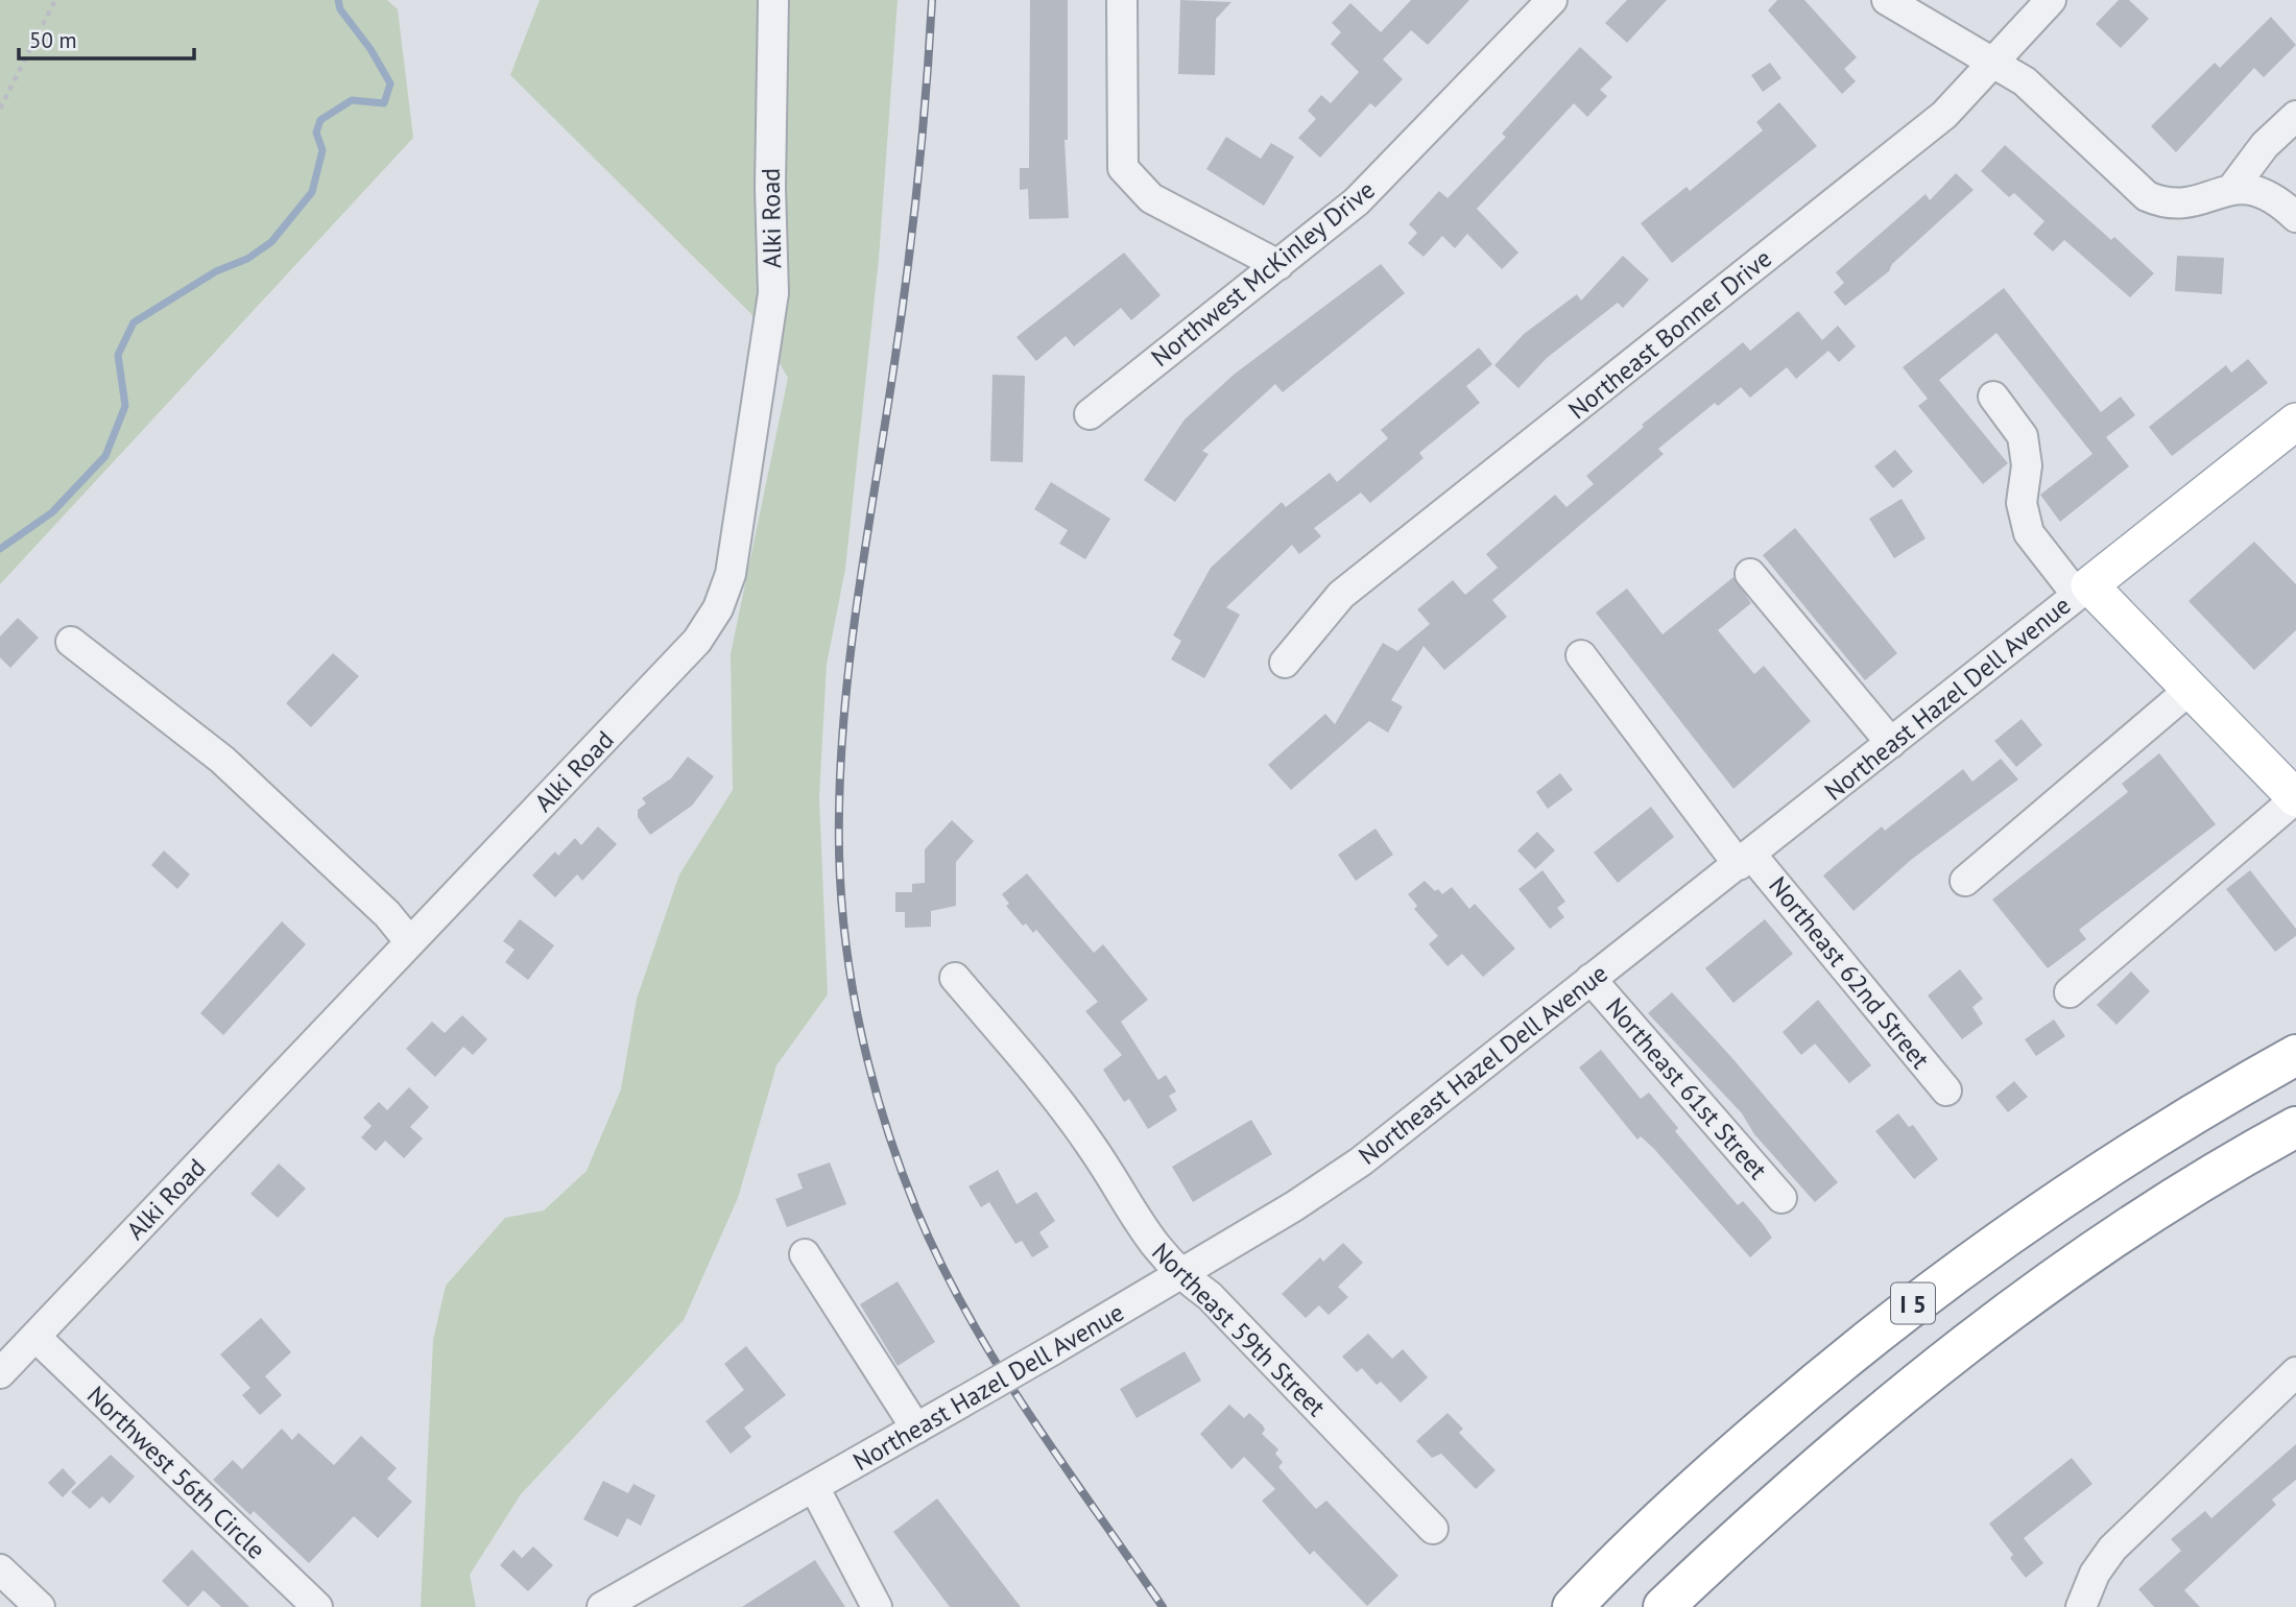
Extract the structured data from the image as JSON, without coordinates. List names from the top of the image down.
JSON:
{
  "streets": {
    "highway": ["I 5"],
    "main road": ["Northeast Hazel Dell Avenue"],
    "street": [
      "Alki Road",
      "Northwest McKinley Drive",
      "Northeast Bonner Drive",
      "Northeast 62nd Street",
      "Northeast 61st Street",
      "Northeast 59th Street",
      "Northwest 56th Circle"
    ]
  },
  "crossings": [
    ["Alki Road", "Northwest 56th Circle"],
    ["Northeast Hazel Dell Avenue", "Northeast 62nd Street"],
    ["Northeast Hazel Dell Avenue", "Northeast 61st Street"],
    ["Northeast Hazel Dell Avenue", "Northeast 59th Street"]
  ],
  "scale_bar": "50 m"
}
